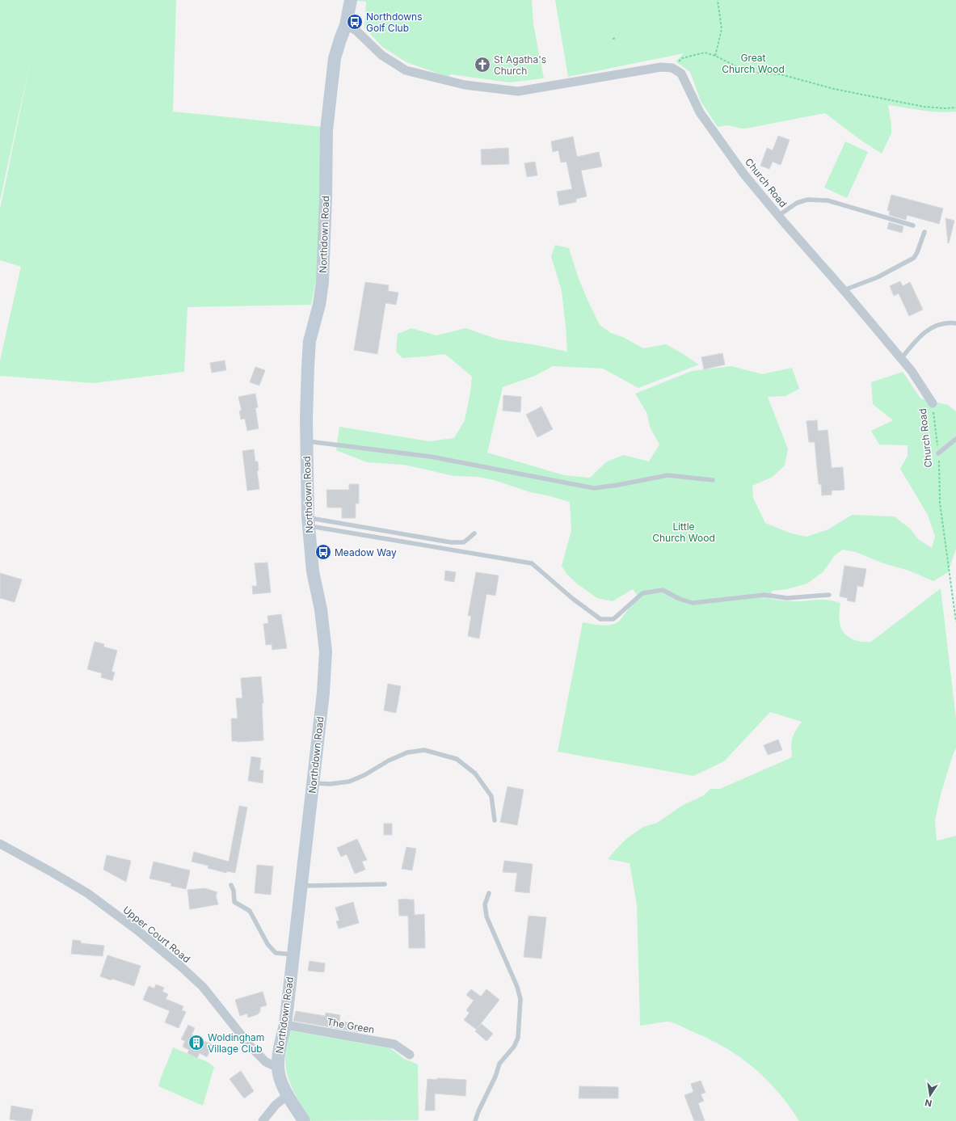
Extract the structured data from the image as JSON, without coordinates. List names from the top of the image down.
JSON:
{
  "streets": {
    "street": [
      "Church Road",
      "Northdown Road",
      "Upper Court Road",
      "The Green"
    ]
  },
  "crossings": [
    ["Northdown Road", "Upper Court Road"],
    ["Northdown Road", "The Green"]
  ],
  "parks": ["Great Church Wood", "Little Church Wood"],
  "places": {
    "bus stop": ["Northdowns Golf Club", "Meadow Way"],
    "church": ["St Agatha's Church"],
    "building": ["Woldingham Village Club"]
  },
  "north": "bottom"
}
